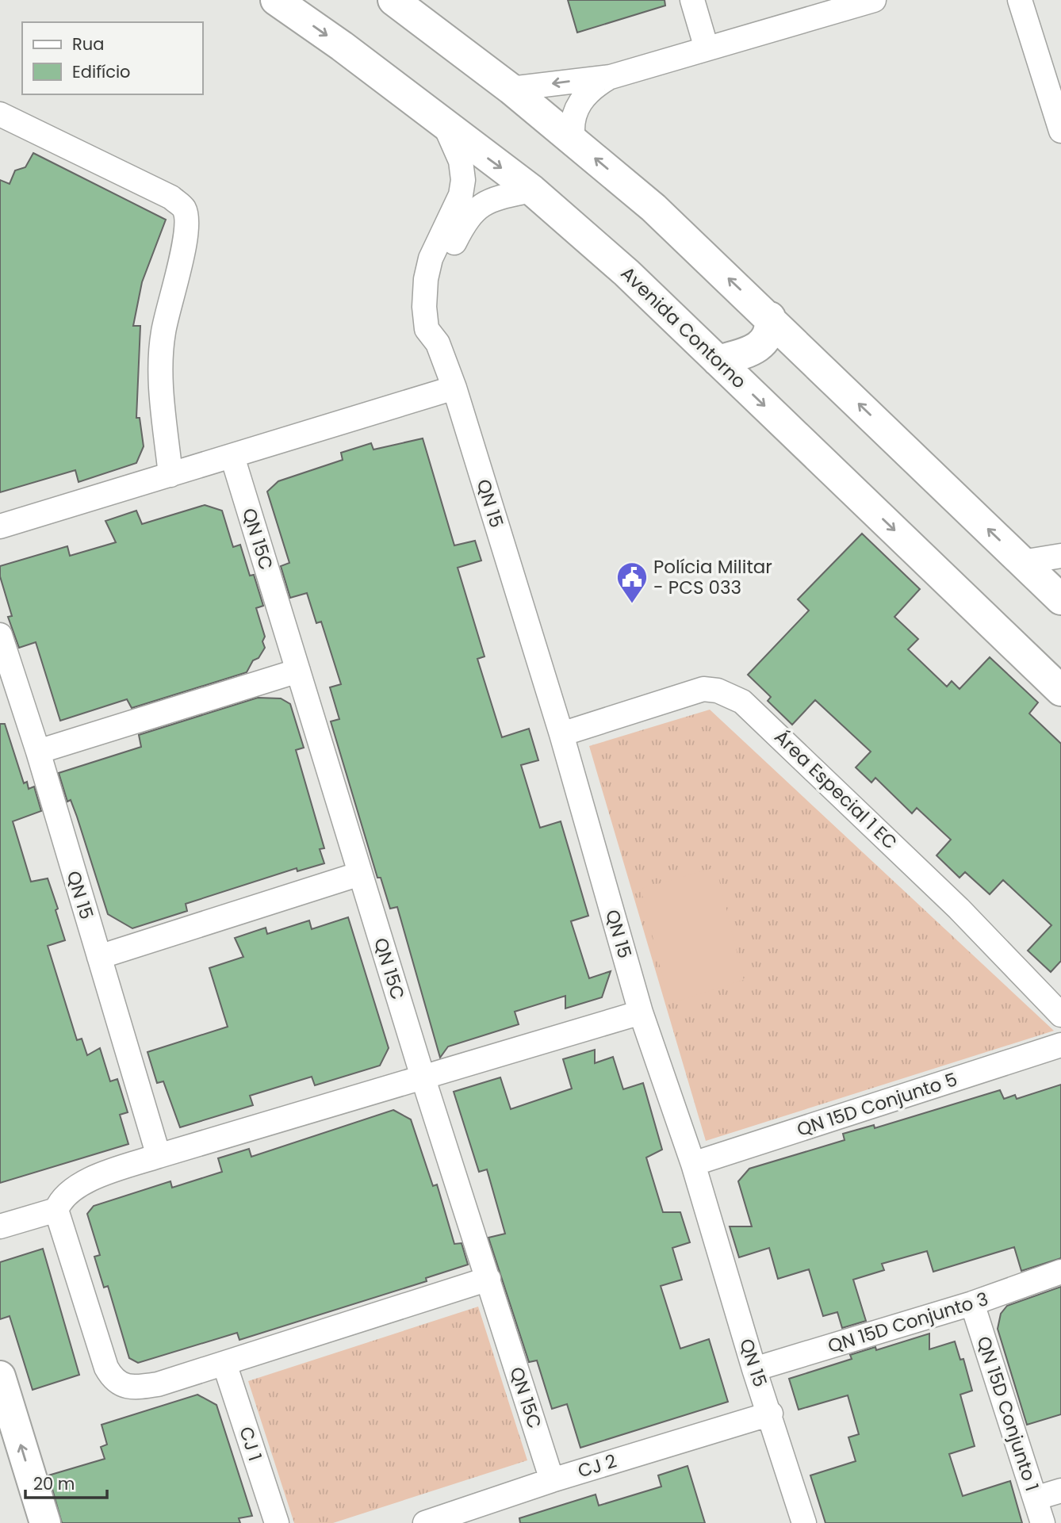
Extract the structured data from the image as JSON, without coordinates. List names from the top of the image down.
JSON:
{
  "streets": {
    "main road": ["Avenida Contorno"],
    "street": [
      "QN 15",
      "QN 15C",
      "Área Especial 1 EC",
      "QN 15D Conjunto 5",
      "QN 15D Conjunto 3",
      "QN 15D Conjunto 1",
      "CJ 1",
      "CJ 2"
    ]
  },
  "crossings": [
    ["Avenida Contorno", "QN 15"],
    ["QN 15", "Área Especial 1 EC"],
    ["QN 15", "QN 15D Conjunto 5"],
    ["QN 15", "QN 15D Conjunto 3"],
    ["QN 15", "CJ 2"],
    ["QN 15C", "CJ 2"],
    ["QN 15D Conjunto 3", "QN 15D Conjunto 1"]
  ],
  "places": {
    "public building": ["Polícia Militar - PCS 033"]
  },
  "legend": ["Rua", "Edifício"],
  "scale_bar": "20 m"
}
